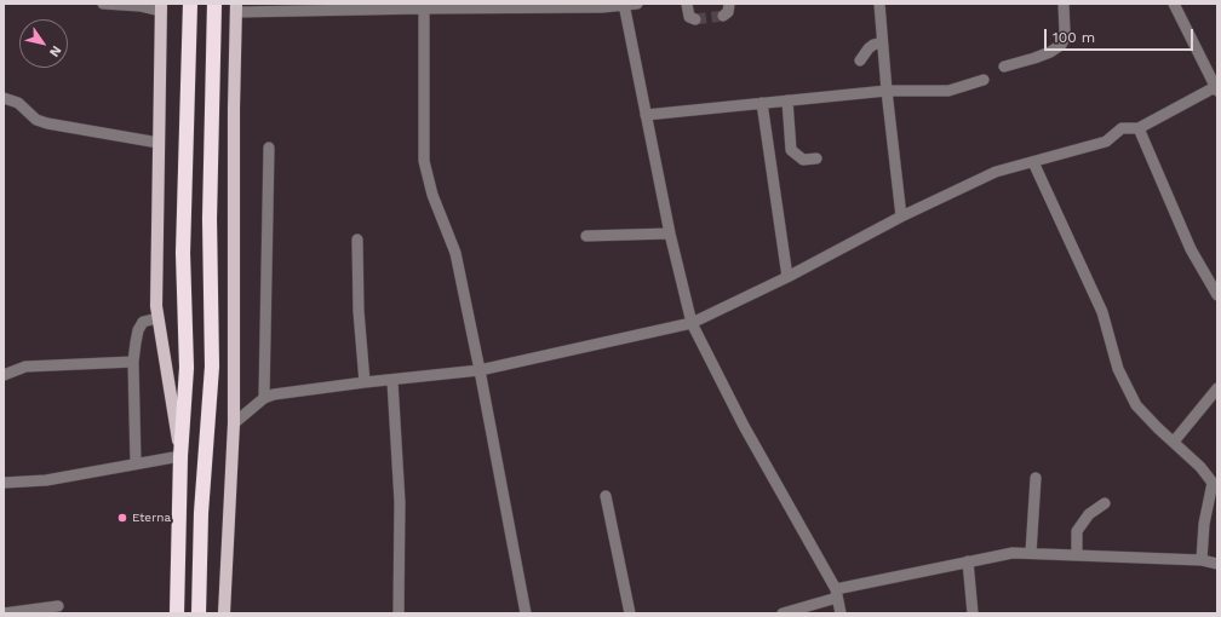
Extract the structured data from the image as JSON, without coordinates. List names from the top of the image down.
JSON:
{
  "places": ["Eterna"],
  "scale_bar": "100 m",
  "north": "bottom right"
}
